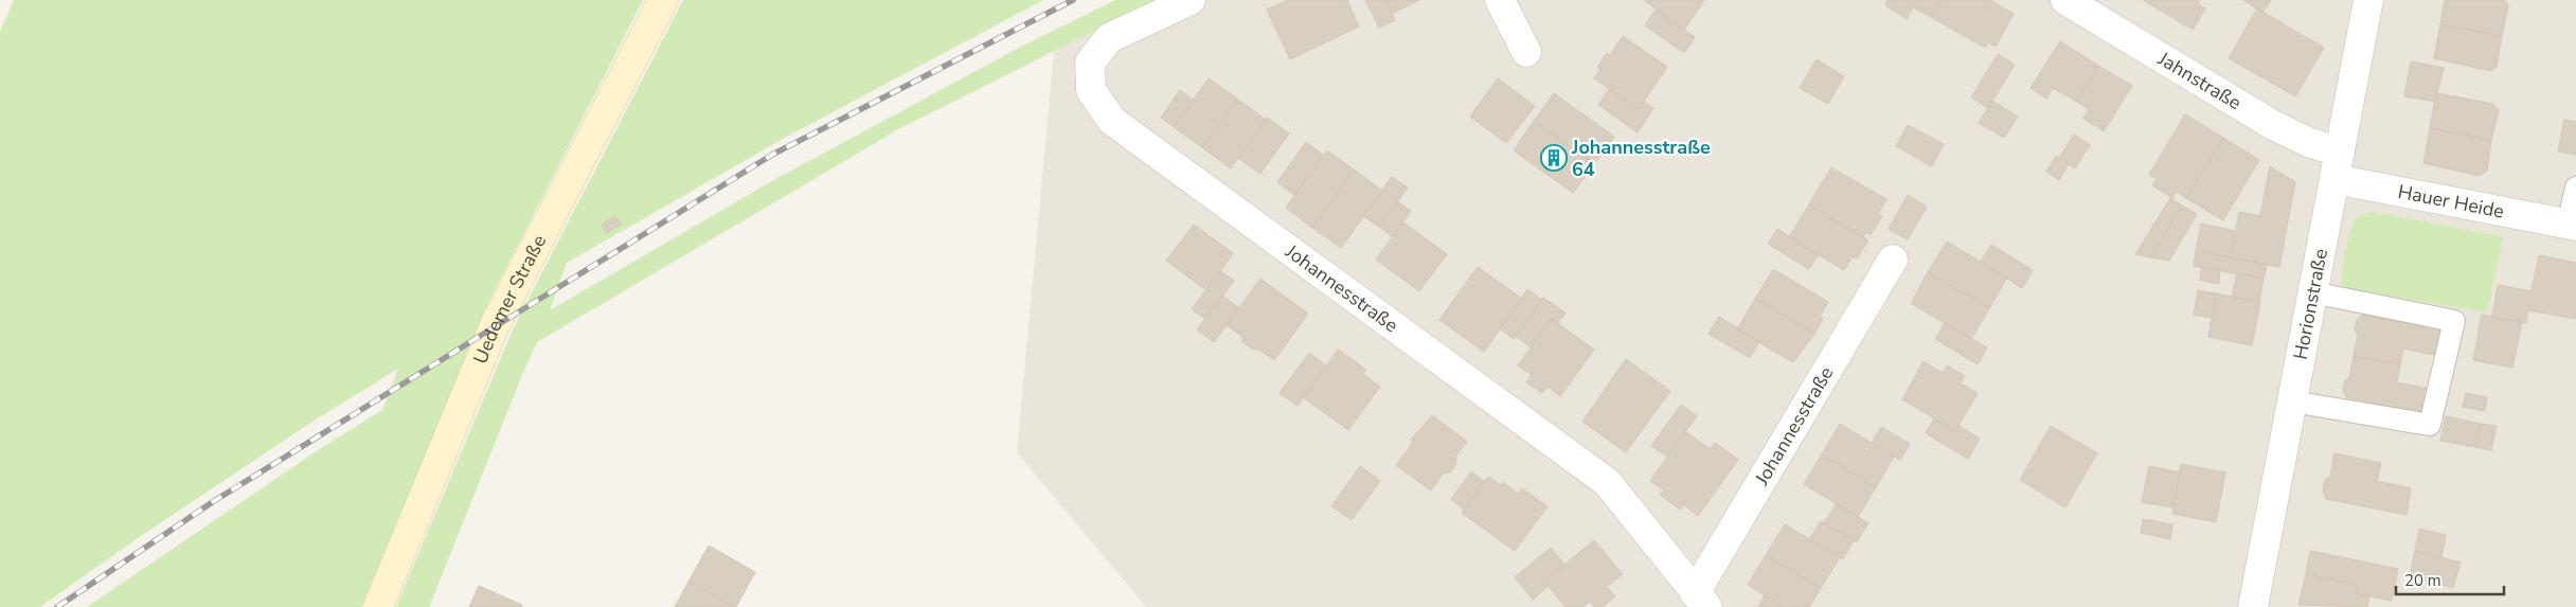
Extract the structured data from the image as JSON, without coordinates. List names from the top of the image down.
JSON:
{
  "streets": {
    "main road": ["Uedemer Straße"],
    "street": [
      "Jahnstraße",
      "Hauer Heide",
      "Johannesstraße",
      "Horionstraße"
    ]
  },
  "crossings": [
    ["Jahnstraße", "Hauer Heide"],
    ["Jahnstraße", "Horionstraße"],
    ["Hauer Heide", "Horionstraße"]
  ],
  "places": {
    "building": ["Johannesstraße 64"]
  },
  "scale_bar": "20 m"
}
